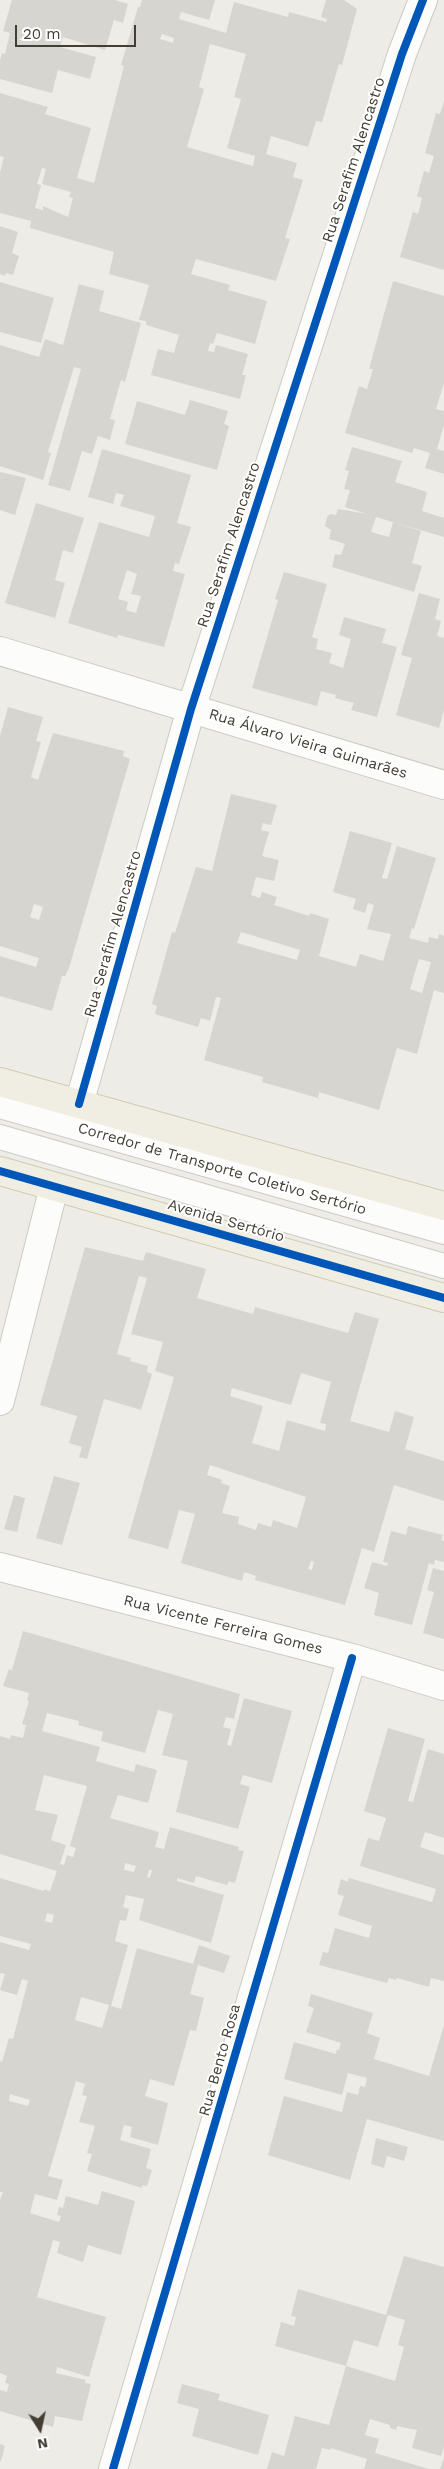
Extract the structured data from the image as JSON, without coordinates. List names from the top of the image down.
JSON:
{
  "streets": {
    "main road": ["Avenida Sertório"],
    "street": [
      "Rua Serafim Alencastro",
      "Rua Álvaro Vieira Guimarães",
      "Rua Vicente Ferreira Gomes",
      "Rua Bento Rosa"
    ],
    "lane": ["Corredor de Transporte Coletivo Sertório"]
  },
  "crossings": [
    ["Rua Serafim Alencastro", "Rua Álvaro Vieira Guimarães"],
    ["Rua Vicente Ferreira Gomes", "Rua Bento Rosa"]
  ],
  "scale_bar": "20 m",
  "north": "bottom"
}
